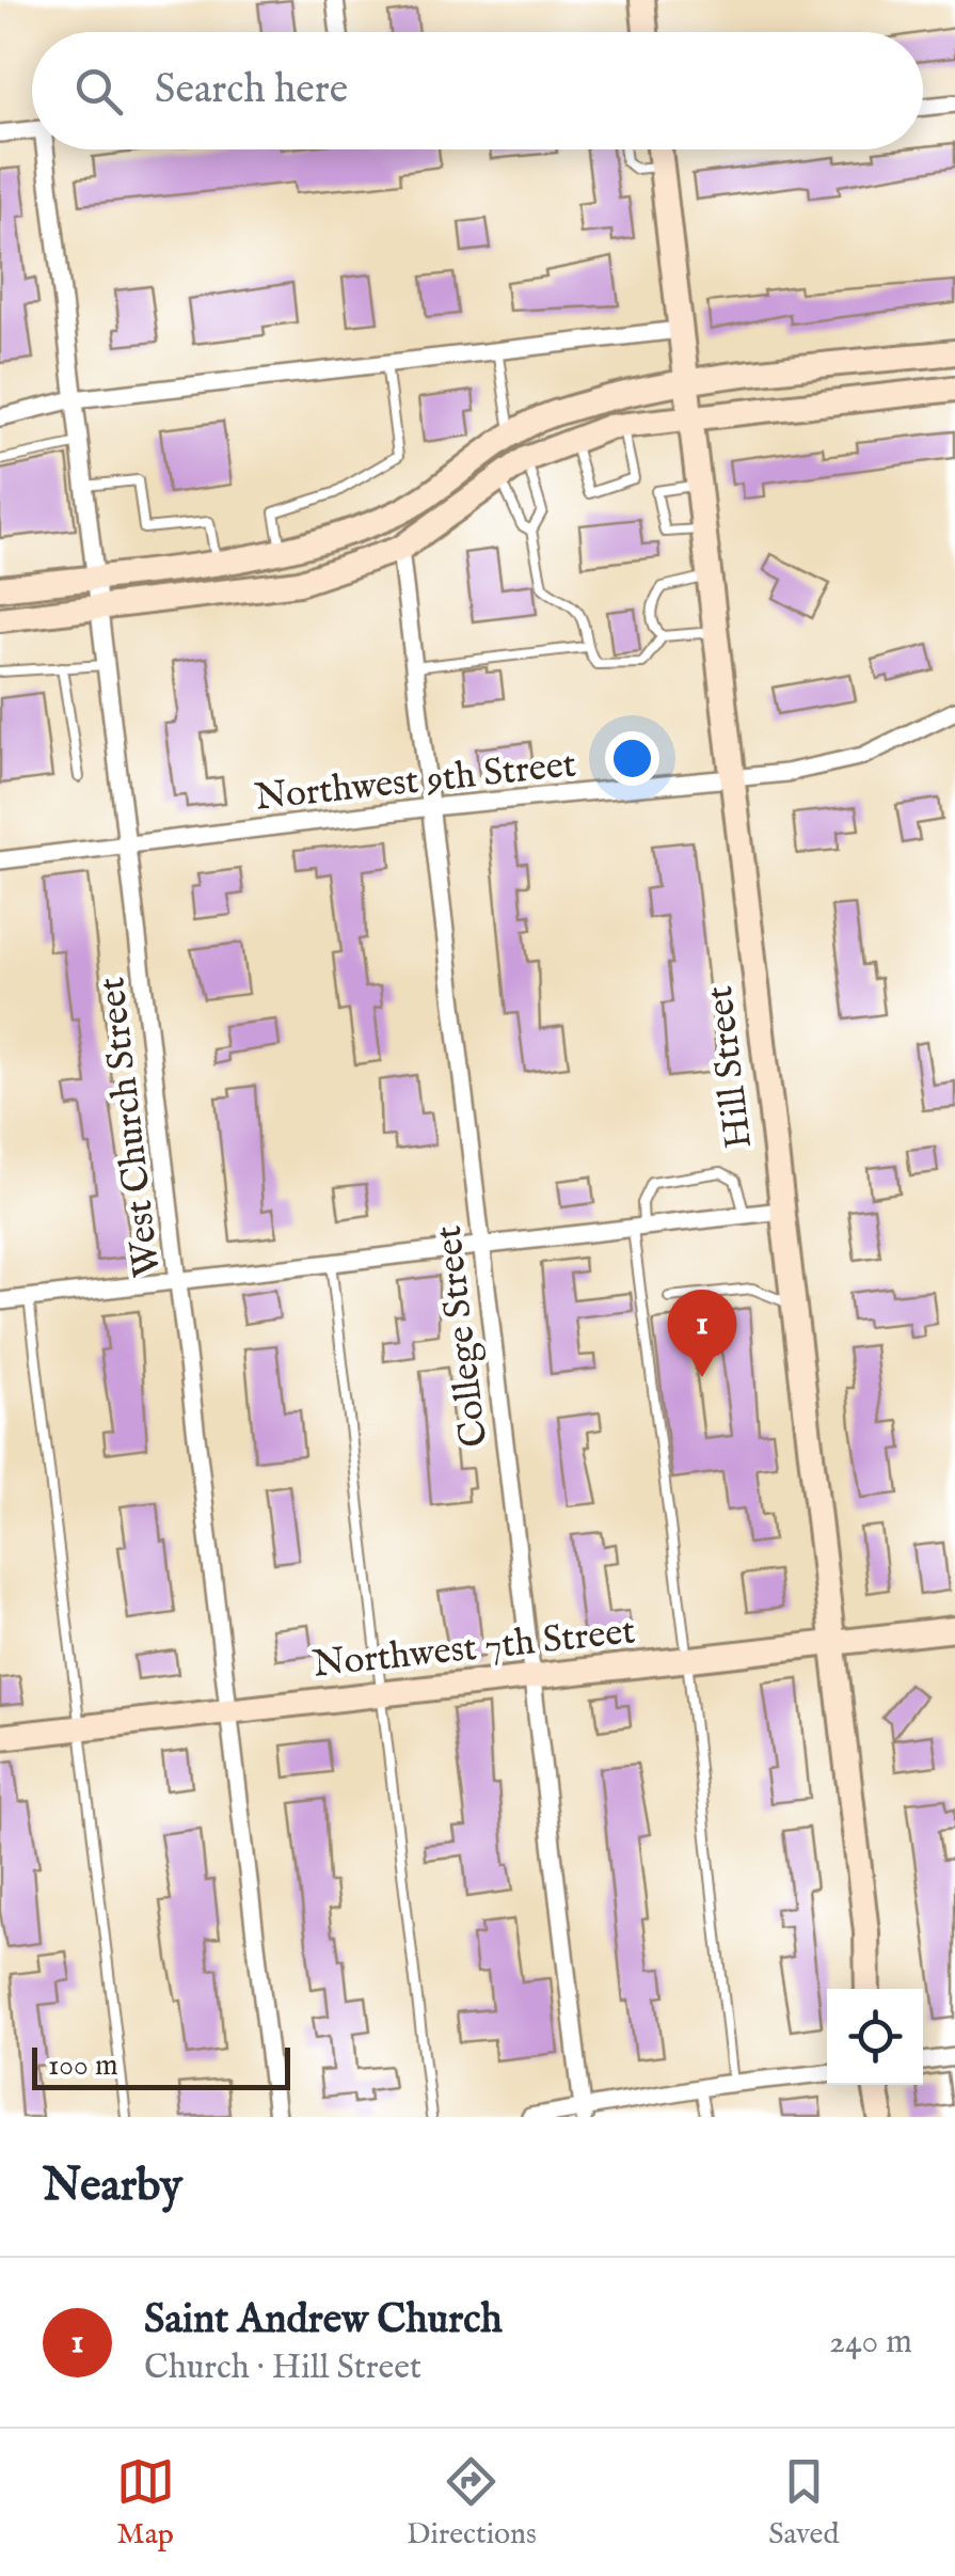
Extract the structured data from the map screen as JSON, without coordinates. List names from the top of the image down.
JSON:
{
  "streets": {
    "street": [
      "Northwest 9th Street",
      "Hill Street",
      "West Church Street",
      "College Street",
      "Northwest 7th Street"
    ]
  },
  "crossings": [
    ["Northwest 9th Street", "Hill Street"],
    ["Northwest 9th Street", "West Church Street"],
    ["Northwest 9th Street", "College Street"],
    ["Hill Street", "Northwest 7th Street"],
    ["West Church Street", "Northwest 7th Street"],
    ["College Street", "Northwest 7th Street"]
  ],
  "scale_bar": "100 m",
  "page": {
    "search": "Search here",
    "pins": "1",
    "scale": "100 m",
    "heading": "Nearby",
    "list": [
      {
        "mark": "1",
        "name": "Saint Andrew Church",
        "note": "Church · Hill Street",
        "value": "240 m"
      }
    ],
    "nav": ["Map", "Directions", "Saved"]
  }
}
